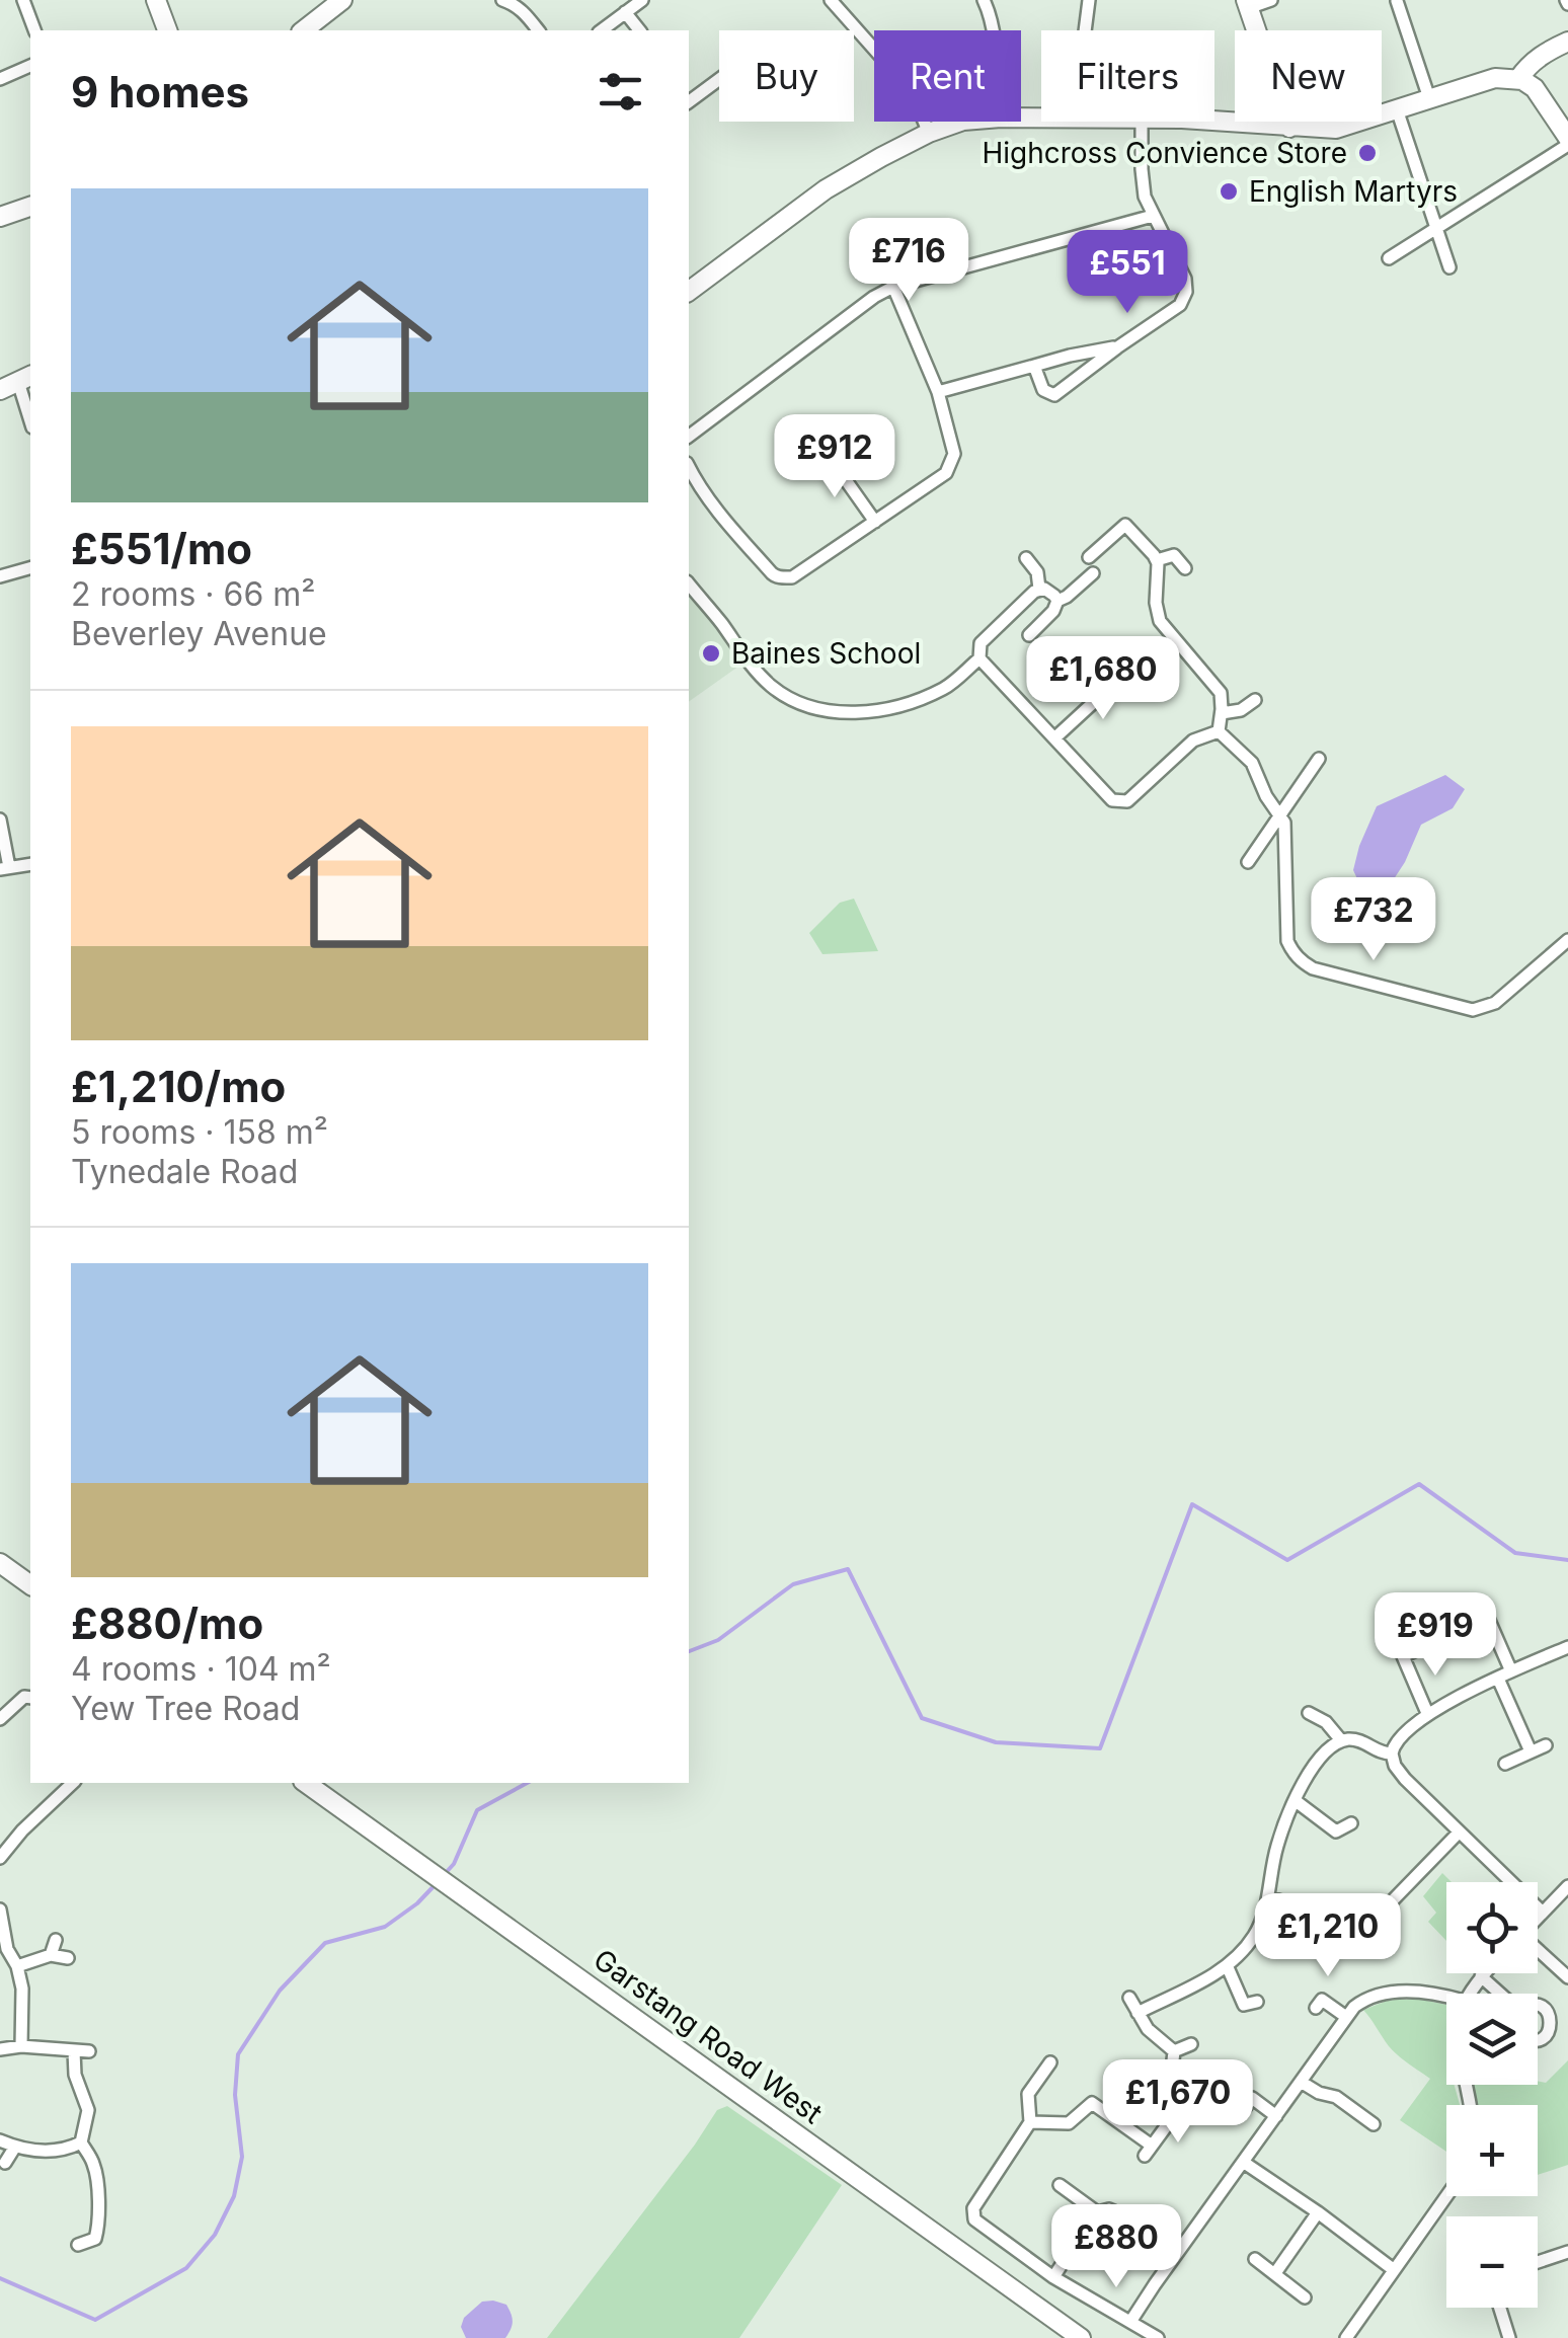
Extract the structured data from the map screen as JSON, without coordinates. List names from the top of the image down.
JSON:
{
  "streets": {
    "main road": ["Garstang Road West"]
  },
  "places": ["Highcross Convience Store", "English Martyrs", "Baines School"],
  "page": {
    "chip": [
      "Buy",
      "Rent",
      "Filters",
      "New"
    ],
    "heading": "9 homes",
    "list": [
      {
        "name": "£551/mo",
        "note": "2 rooms · 66 m² · Beverley Avenue"
      },
      {
        "name": "£1,210/mo",
        "note": "5 rooms · 158 m² · Tynedale Road"
      },
      {
        "name": "£880/mo",
        "note": "4 rooms · 104 m² · Yew Tree Road"
      }
    ],
    "price": [
      "£716",
      "£551",
      "£912",
      "£1,680",
      "£732",
      "£919",
      "£1,210",
      "£1,670",
      "£880"
    ],
    "map_buttons": ["+", "−"]
  }
}
